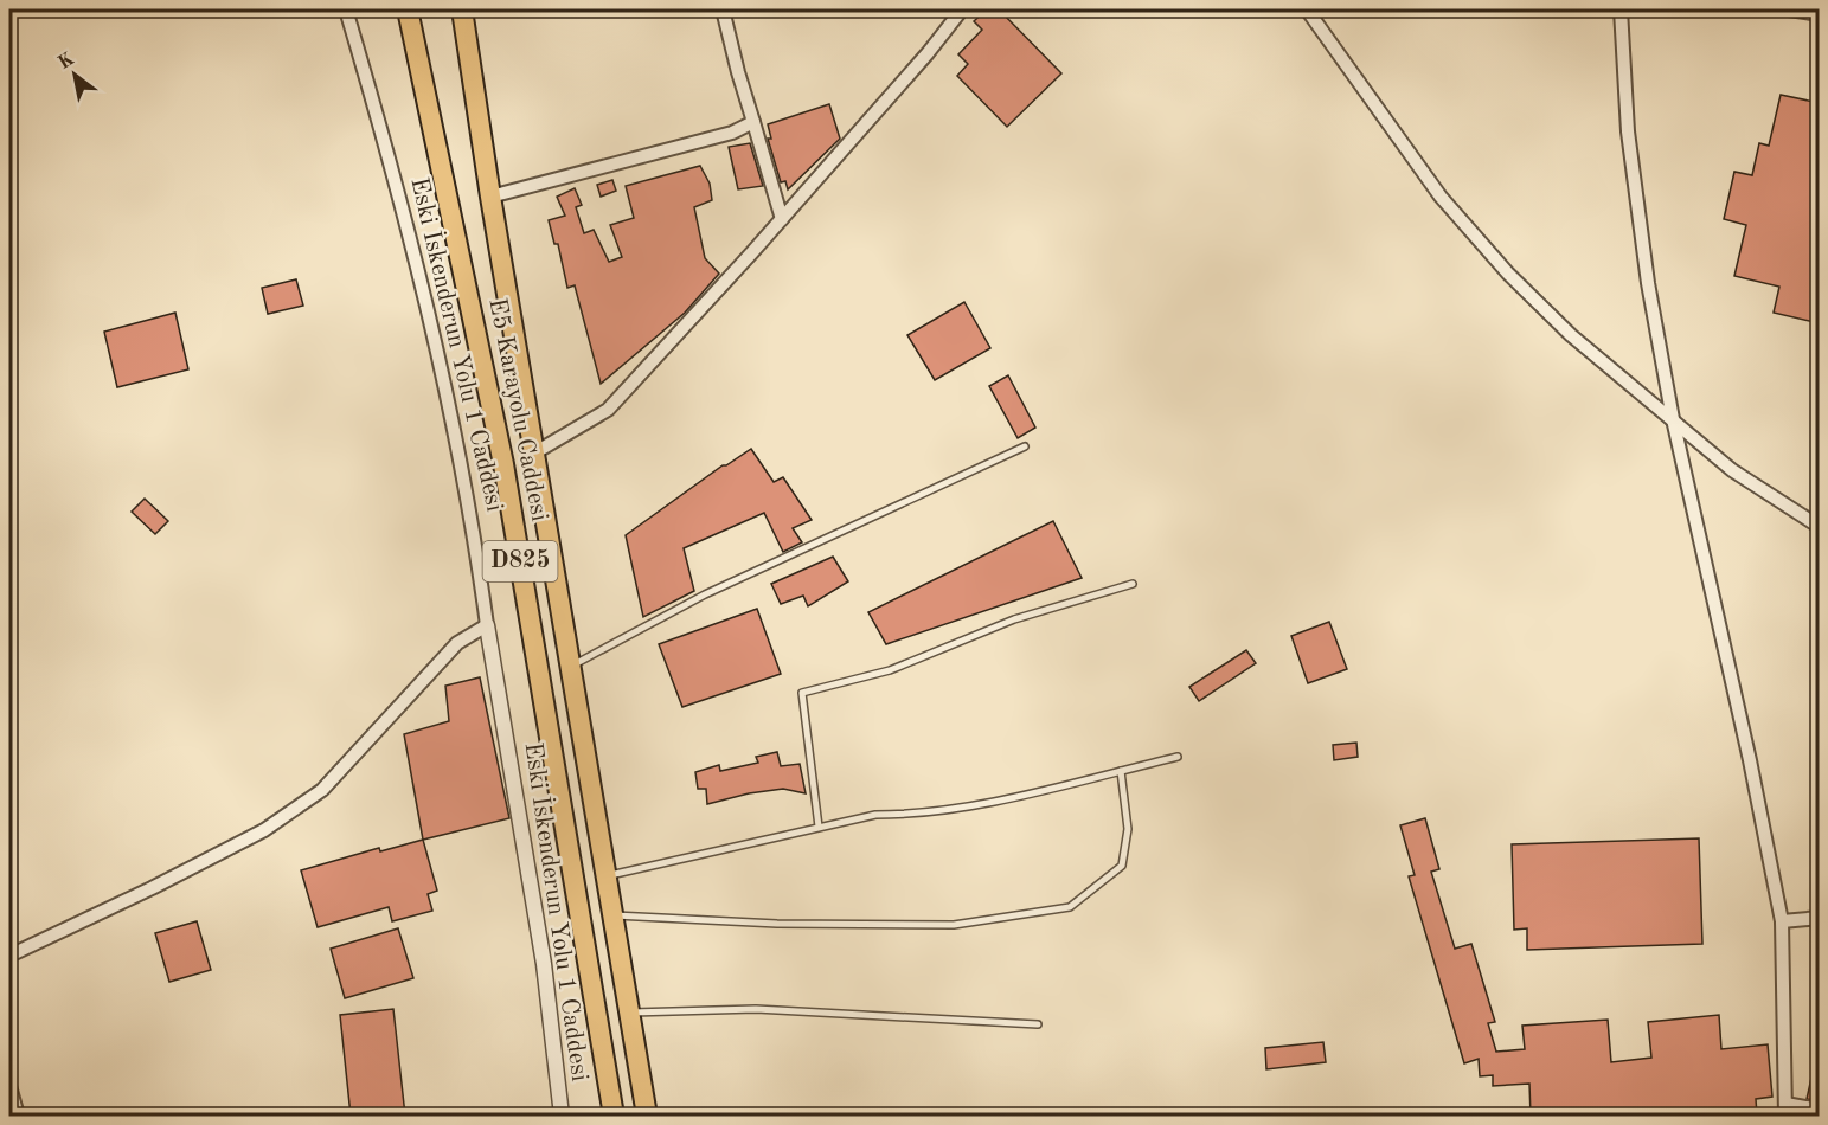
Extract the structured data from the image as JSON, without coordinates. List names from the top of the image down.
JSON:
{
  "streets": {
    "highway": ["E5 Karayolu Caddesi", "D825"],
    "street": ["Eski İskenderun Yolu 1 Caddesi"]
  },
  "north": "top left"
}
